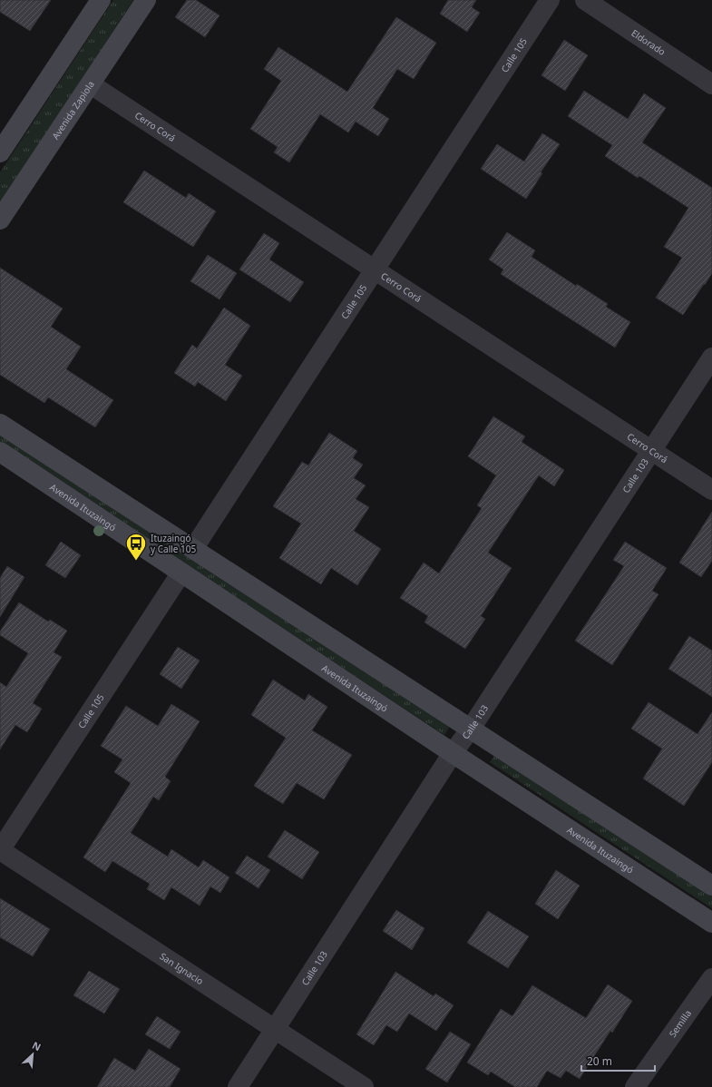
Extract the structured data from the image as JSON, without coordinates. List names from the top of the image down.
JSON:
{
  "streets": {
    "main road": ["Avenida Zapiola", "Avenida Ituzaingó"],
    "street": [
      "Eldorado",
      "Calle 105",
      "Cerro Corá",
      "Calle 103",
      "San Ignacio",
      "Semilla"
    ]
  },
  "crossings": [
    ["Calle 105", "Cerro Corá"],
    ["Calle 105", "Avenida Ituzaingó"],
    ["Calle 105", "San Ignacio"],
    ["Avenida Zapiola", "Cerro Corá"],
    ["Cerro Corá", "Calle 103"],
    ["Calle 103", "Avenida Ituzaingó"],
    ["Calle 103", "San Ignacio"]
  ],
  "places": {
    "bus stop": ["Ituzaingó y Calle 105"]
  },
  "scale_bar": "20 m",
  "north": "top right"
}
